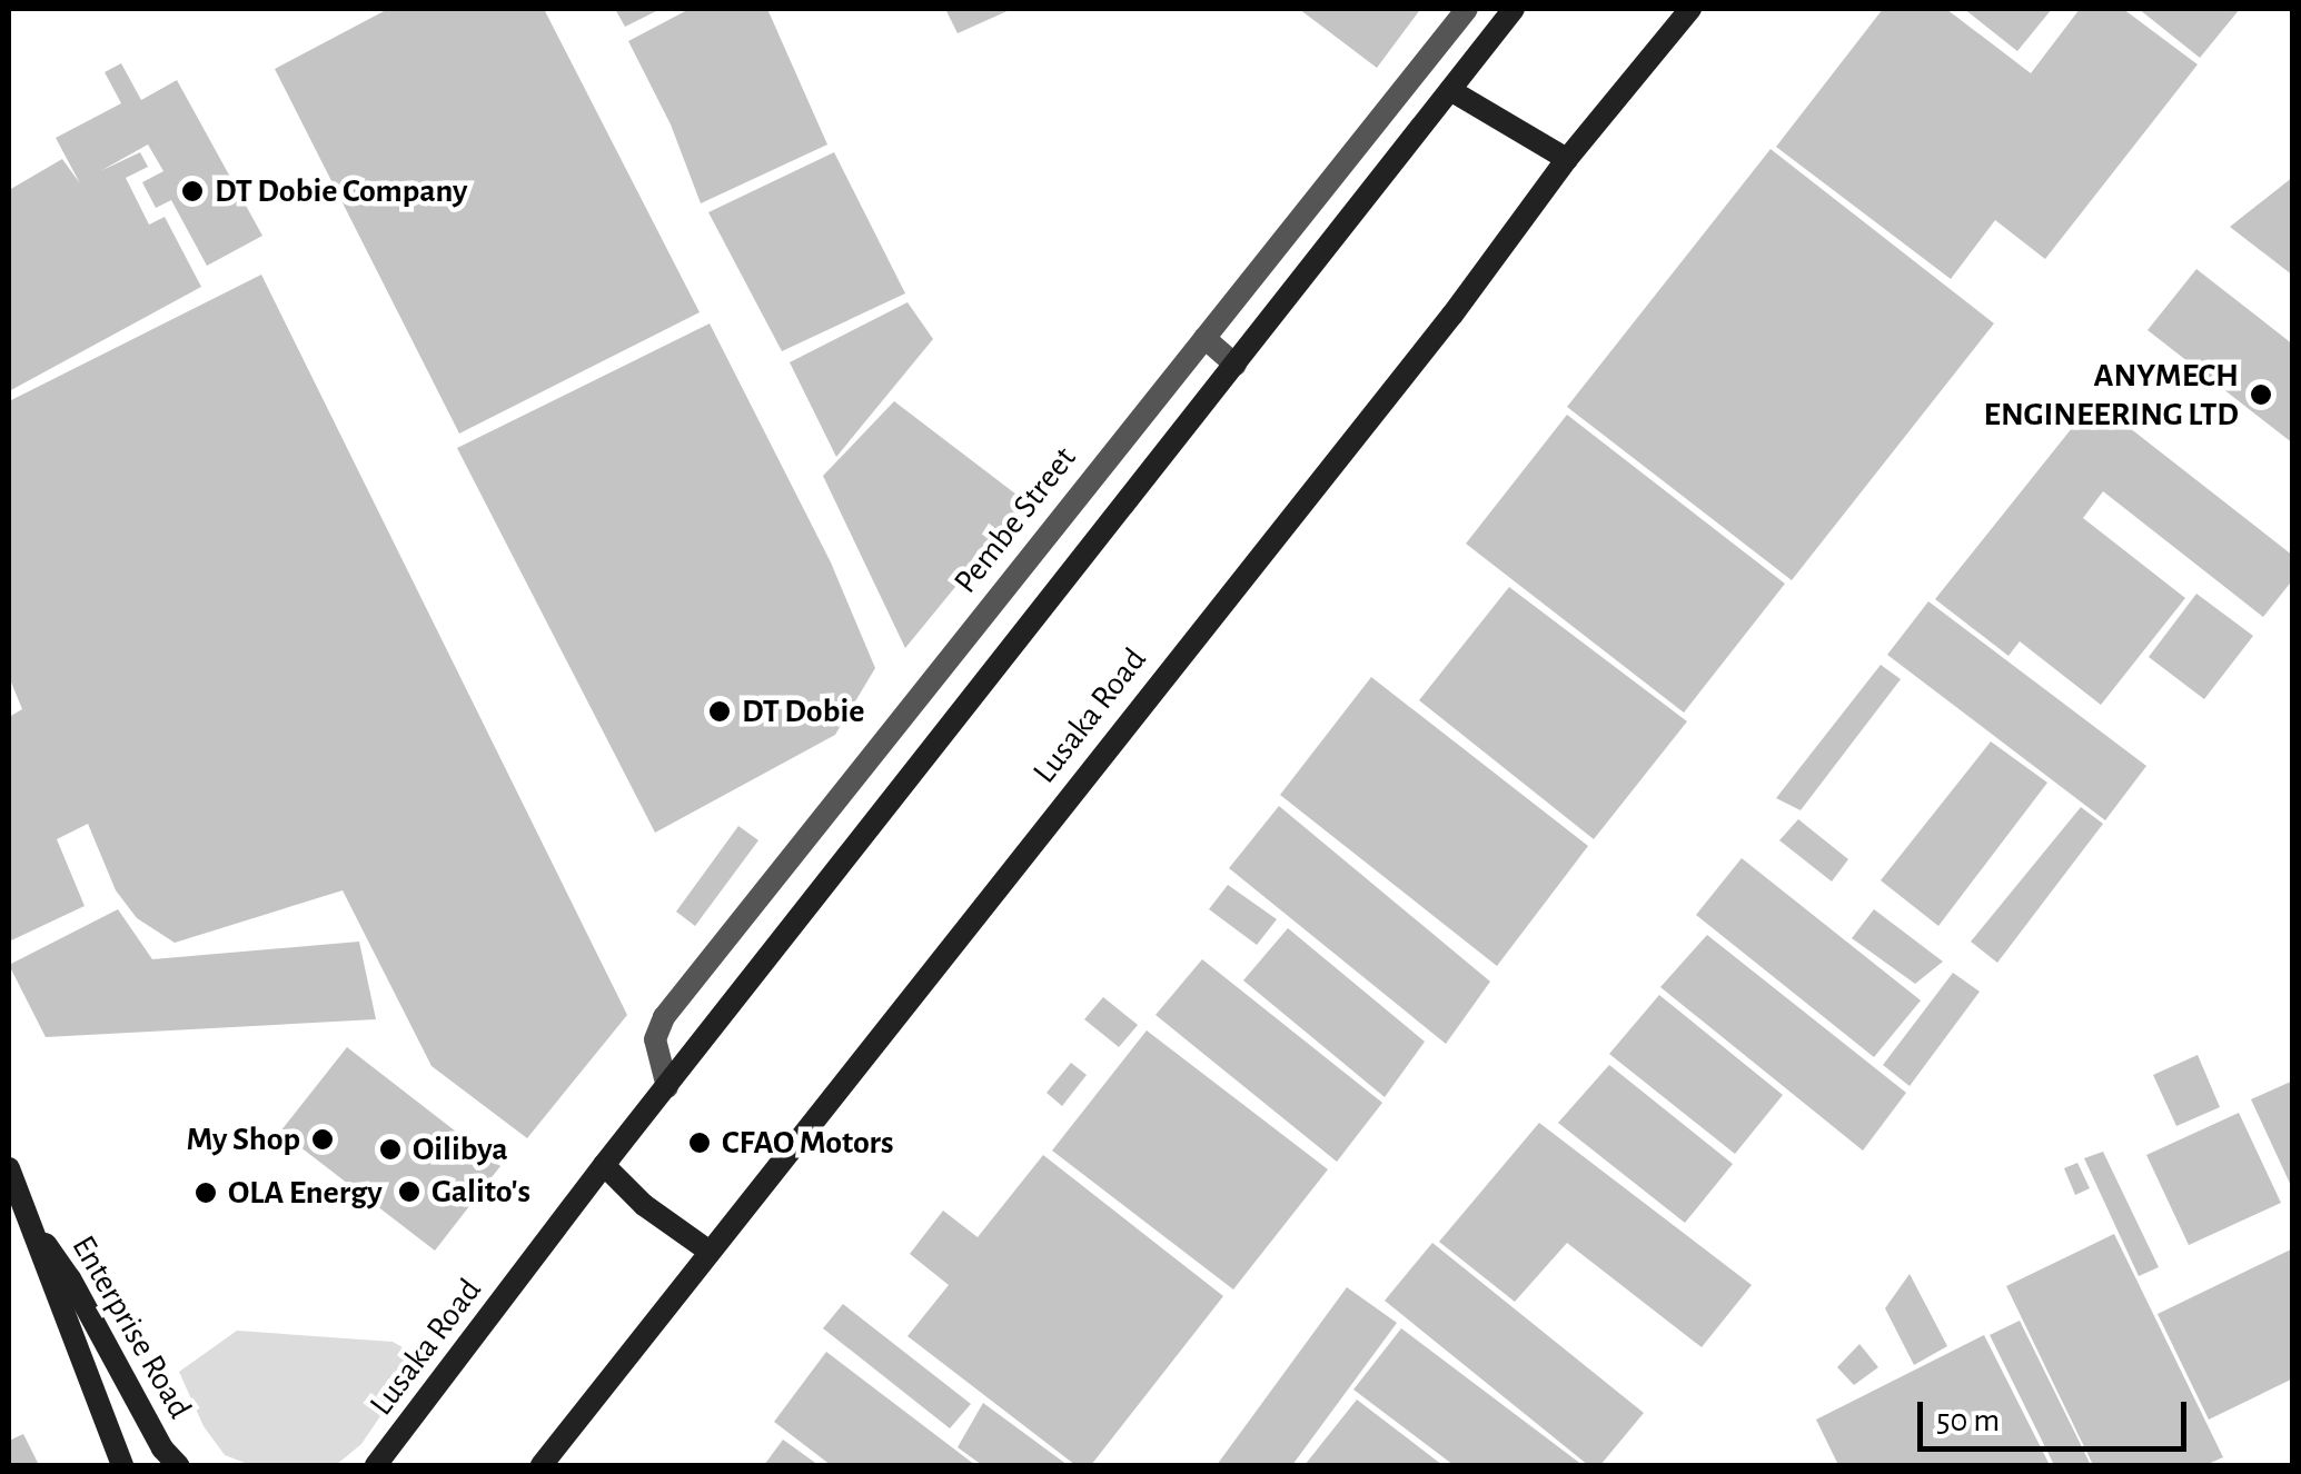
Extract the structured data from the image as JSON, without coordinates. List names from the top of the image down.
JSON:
{
  "streets": {
    "main road": ["Lusaka Road", "Enterprise Road"],
    "street": ["Pembe Street"]
  },
  "crossings": [
    ["Pembe Street", "Lusaka Road"]
  ],
  "places": [
    "DT Dobie Company",
    "ANYMECH ENGINEERING LTD",
    "DT Dobie",
    "My Shop",
    "CFAO Motors",
    "Oilibya",
    "Galito's",
    "OLA Energy"
  ],
  "scale_bar": "50 m"
}
